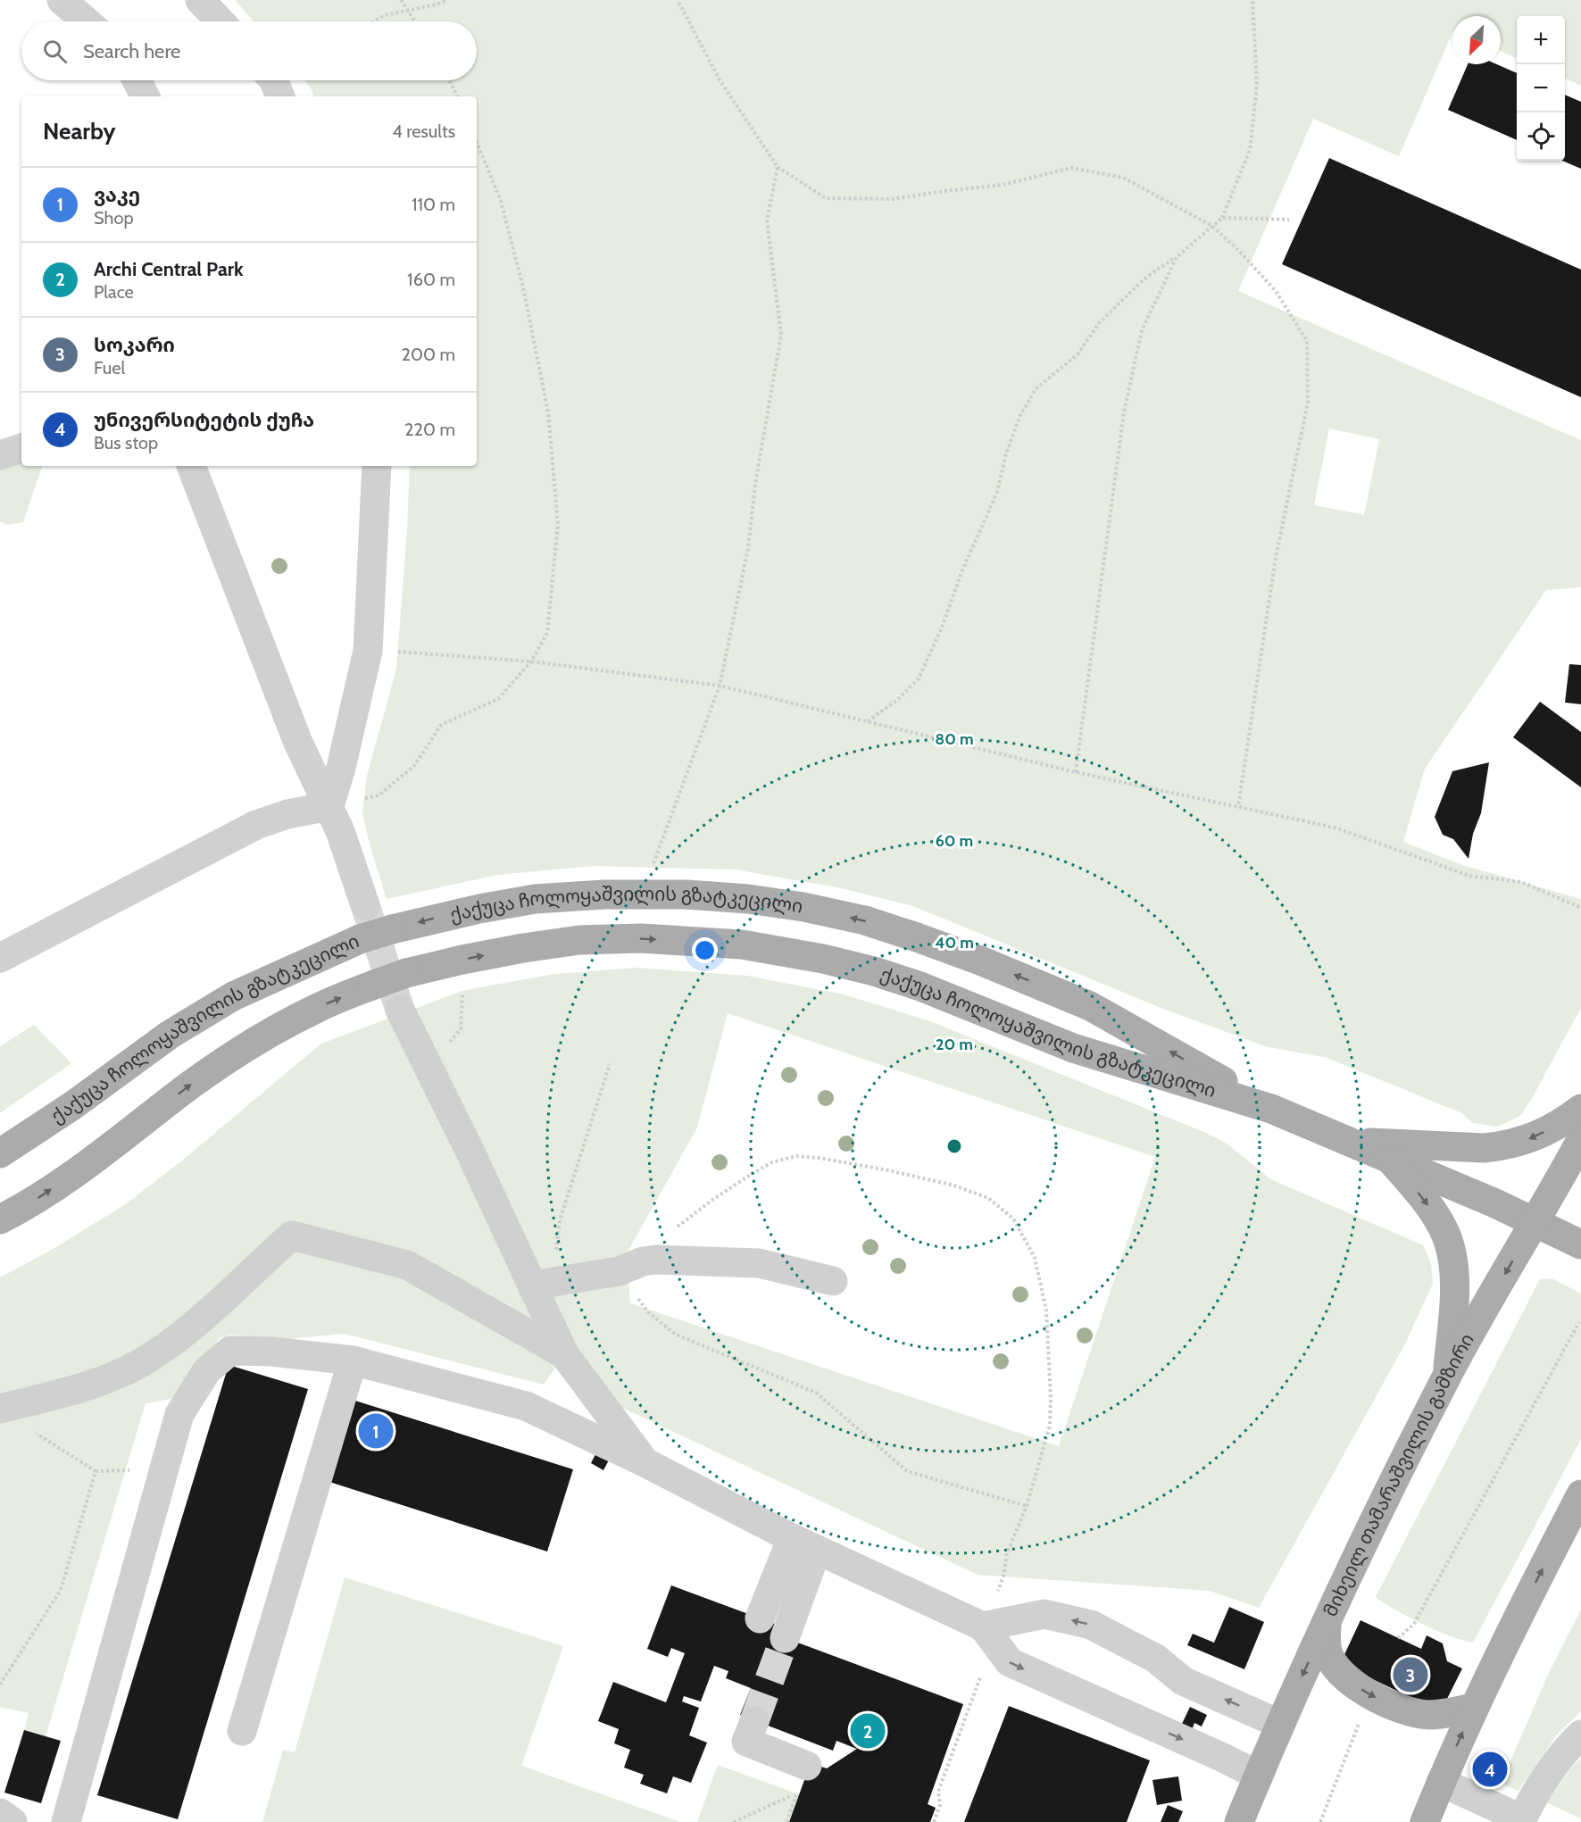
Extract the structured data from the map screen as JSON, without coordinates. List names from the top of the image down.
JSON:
{
  "streets": {
    "main road": ["ქაქუცა ჩოლოყაშვილის გზატკეცილი", "მიხეილ თამარაშვილის გამზირი"]
  },
  "crossings": [
    ["ქაქუცა ჩოლოყაშვილის გზატკეცილი", "მიხეილ თამარაშვილის გამზირი"]
  ],
  "north": "bottom left",
  "page": {
    "map_buttons": ["+", "−"],
    "search": "Search here",
    "heading": ["Nearby", "4 results"],
    "list": [
      {
        "mark": "1",
        "name": "ვაკე",
        "note": "Shop",
        "value": "110 m"
      },
      {
        "mark": "2",
        "name": "Archi Central Park",
        "note": "Place",
        "value": "160 m"
      },
      {
        "mark": "3",
        "name": "სოკარი",
        "note": "Fuel",
        "value": "200 m"
      },
      {
        "mark": "4",
        "name": "უნივერსიტეტის ქუჩა",
        "note": "Bus stop",
        "value": "220 m"
      }
    ],
    "pins": [
      "1",
      "3",
      "2",
      "4"
    ]
  },
  "rings": [
    "80 m",
    "60 m",
    "40 m",
    "20 m"
  ]
}
